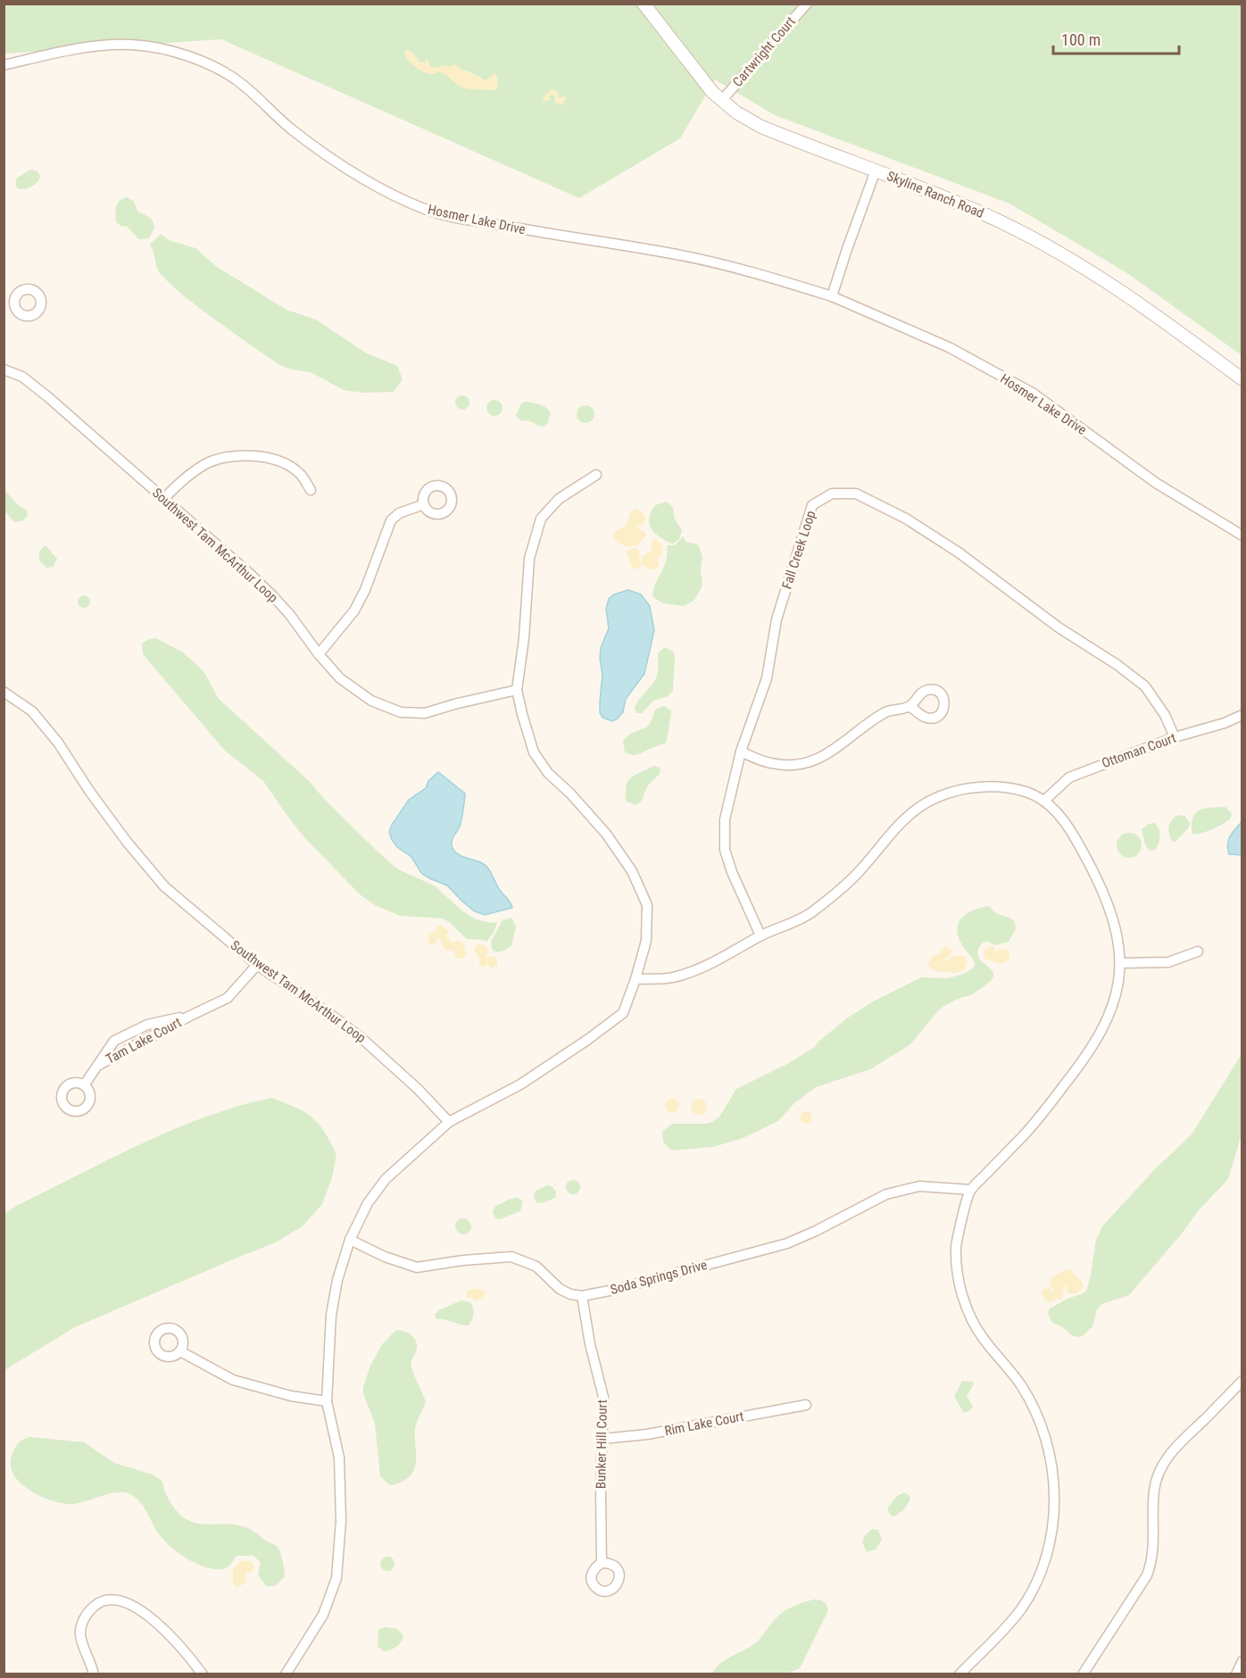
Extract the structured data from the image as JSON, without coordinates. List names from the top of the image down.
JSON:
{
  "streets": {
    "street": [
      "Cartwright Court",
      "Skyline Ranch Road",
      "Hosmer Lake Drive",
      "Southwest Tam McArthur Loop",
      "Fall Creek Loop",
      "Ottoman Court",
      "Tam Lake Court",
      "Soda Springs Drive",
      "Rim Lake Court",
      "Bunker Hill Court"
    ]
  },
  "crossings": [
    ["Cartwright Court", "Skyline Ranch Road"],
    ["Southwest Tam McArthur Loop", "Tam Lake Court"],
    ["Fall Creek Loop", "Ottoman Court"],
    ["Soda Springs Drive", "Bunker Hill Court"],
    ["Rim Lake Court", "Bunker Hill Court"]
  ],
  "scale_bar": "100 m"
}
